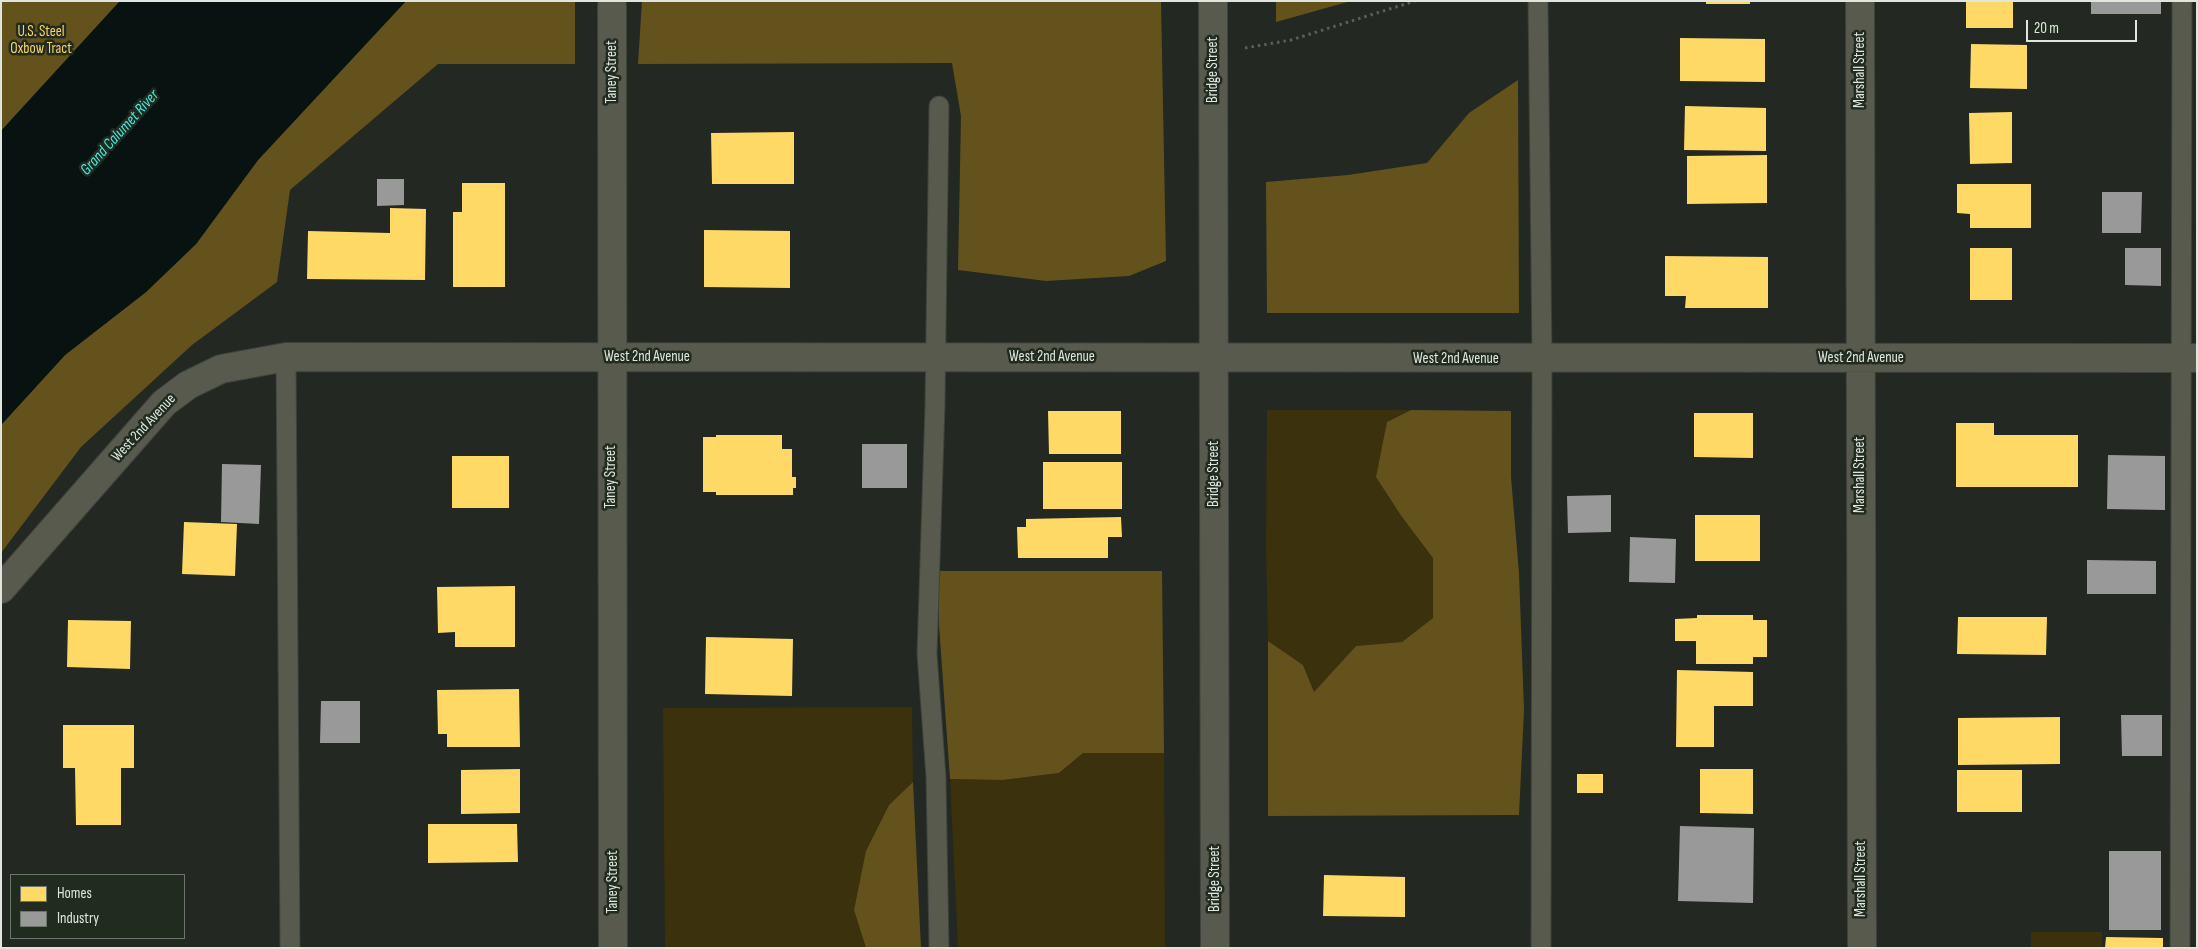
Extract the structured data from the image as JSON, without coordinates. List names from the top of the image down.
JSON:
{
  "streets": {
    "street": [
      "Bridge Street",
      "Marshall Street",
      "Taney Street",
      "West 2nd Avenue"
    ]
  },
  "crossings": [
    ["Bridge Street", "West 2nd Avenue"],
    ["Marshall Street", "West 2nd Avenue"],
    ["Taney Street", "West 2nd Avenue"]
  ],
  "water": ["Grand Calumet River"],
  "parks": ["U.S. Steel Oxbow Tract"],
  "legend": ["Homes", "Industry"],
  "scale_bar": "20 m"
}
